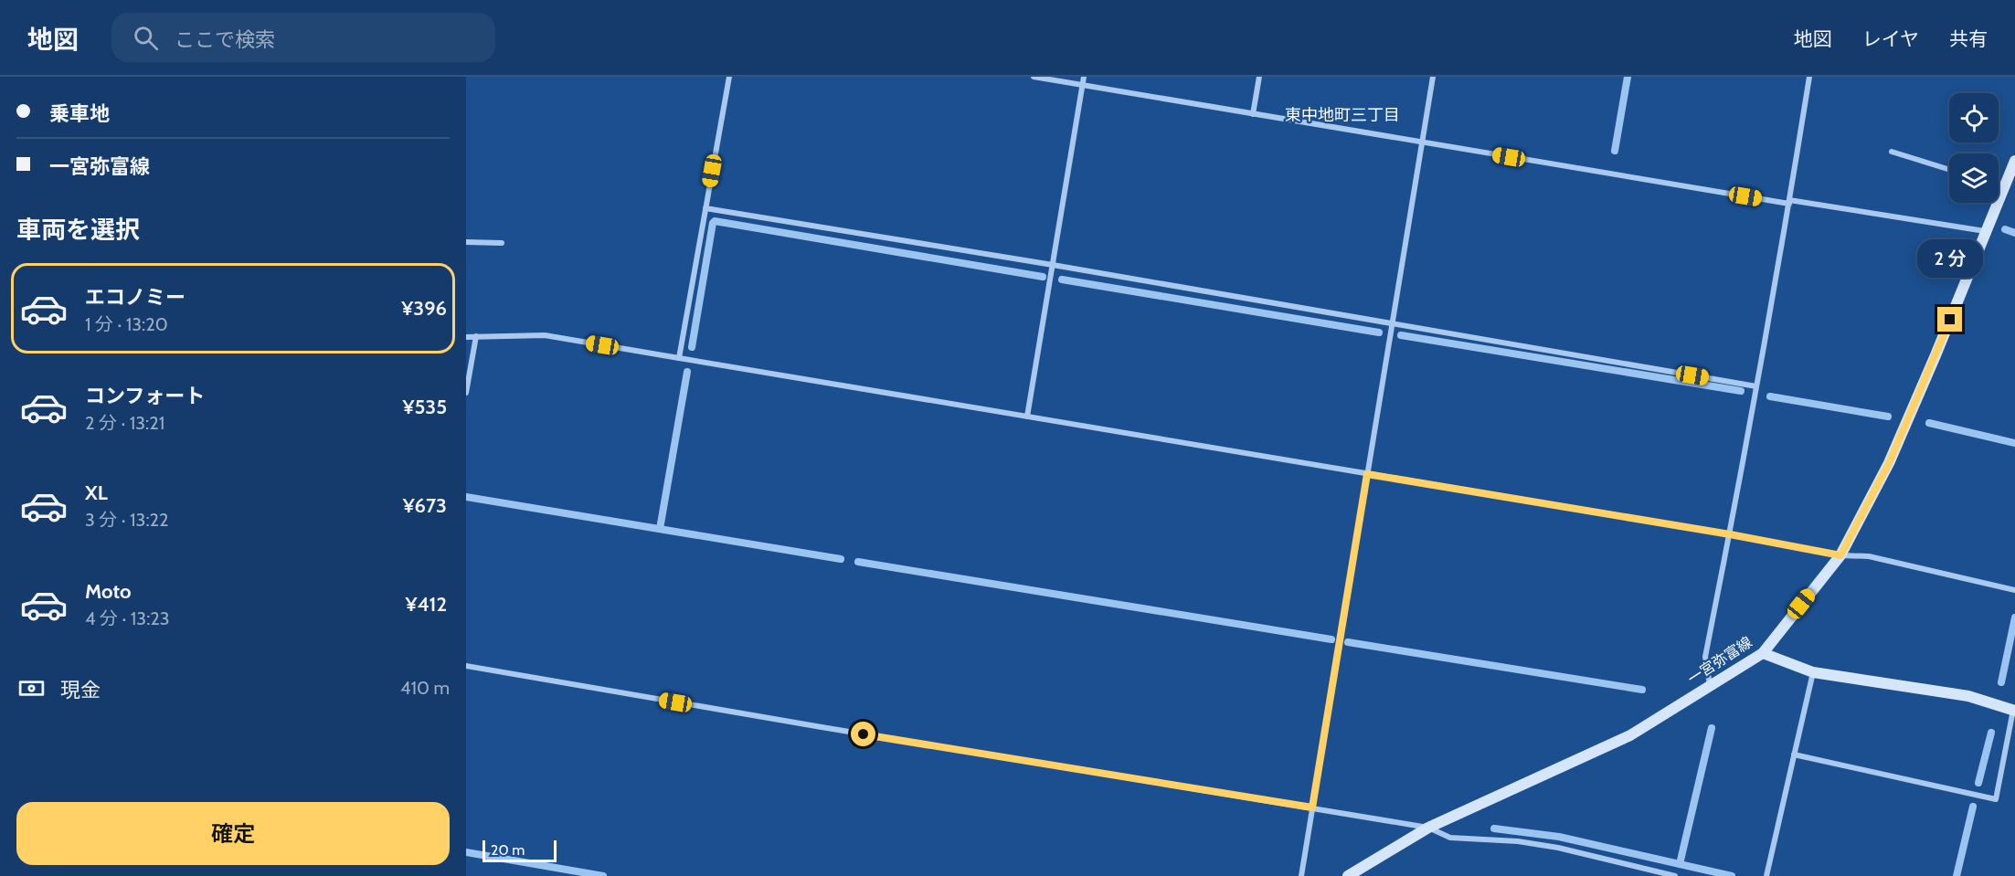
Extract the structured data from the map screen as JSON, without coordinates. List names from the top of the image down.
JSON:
{
  "streets": {
    "main road": ["一宮弥富線"]
  },
  "districts": ["東中地町三丁目"],
  "scale_bar": "20 m",
  "page": {
    "header": "地図",
    "search": "ここで検索",
    "nav": ["地図", "レイヤ", "共有"],
    "banner": ["乗車地", "一宮弥富線"],
    "heading": "車両を選択",
    "bubble": "2 分",
    "list": [
      {
        "name": "エコノミー",
        "note": "1 分 · 13:20",
        "value": "¥396"
      },
      {
        "name": "コンフォート",
        "note": "2 分 · 13:21",
        "value": "¥535"
      },
      {
        "name": "XL",
        "note": "3 分 · 13:22",
        "value": "¥673"
      },
      {
        "name": "Moto",
        "note": "4 分 · 13:23",
        "value": "¥412"
      }
    ],
    "pay": ["現金", "410 m"],
    "buttons": "確定",
    "scale": "20 m"
  }
}
